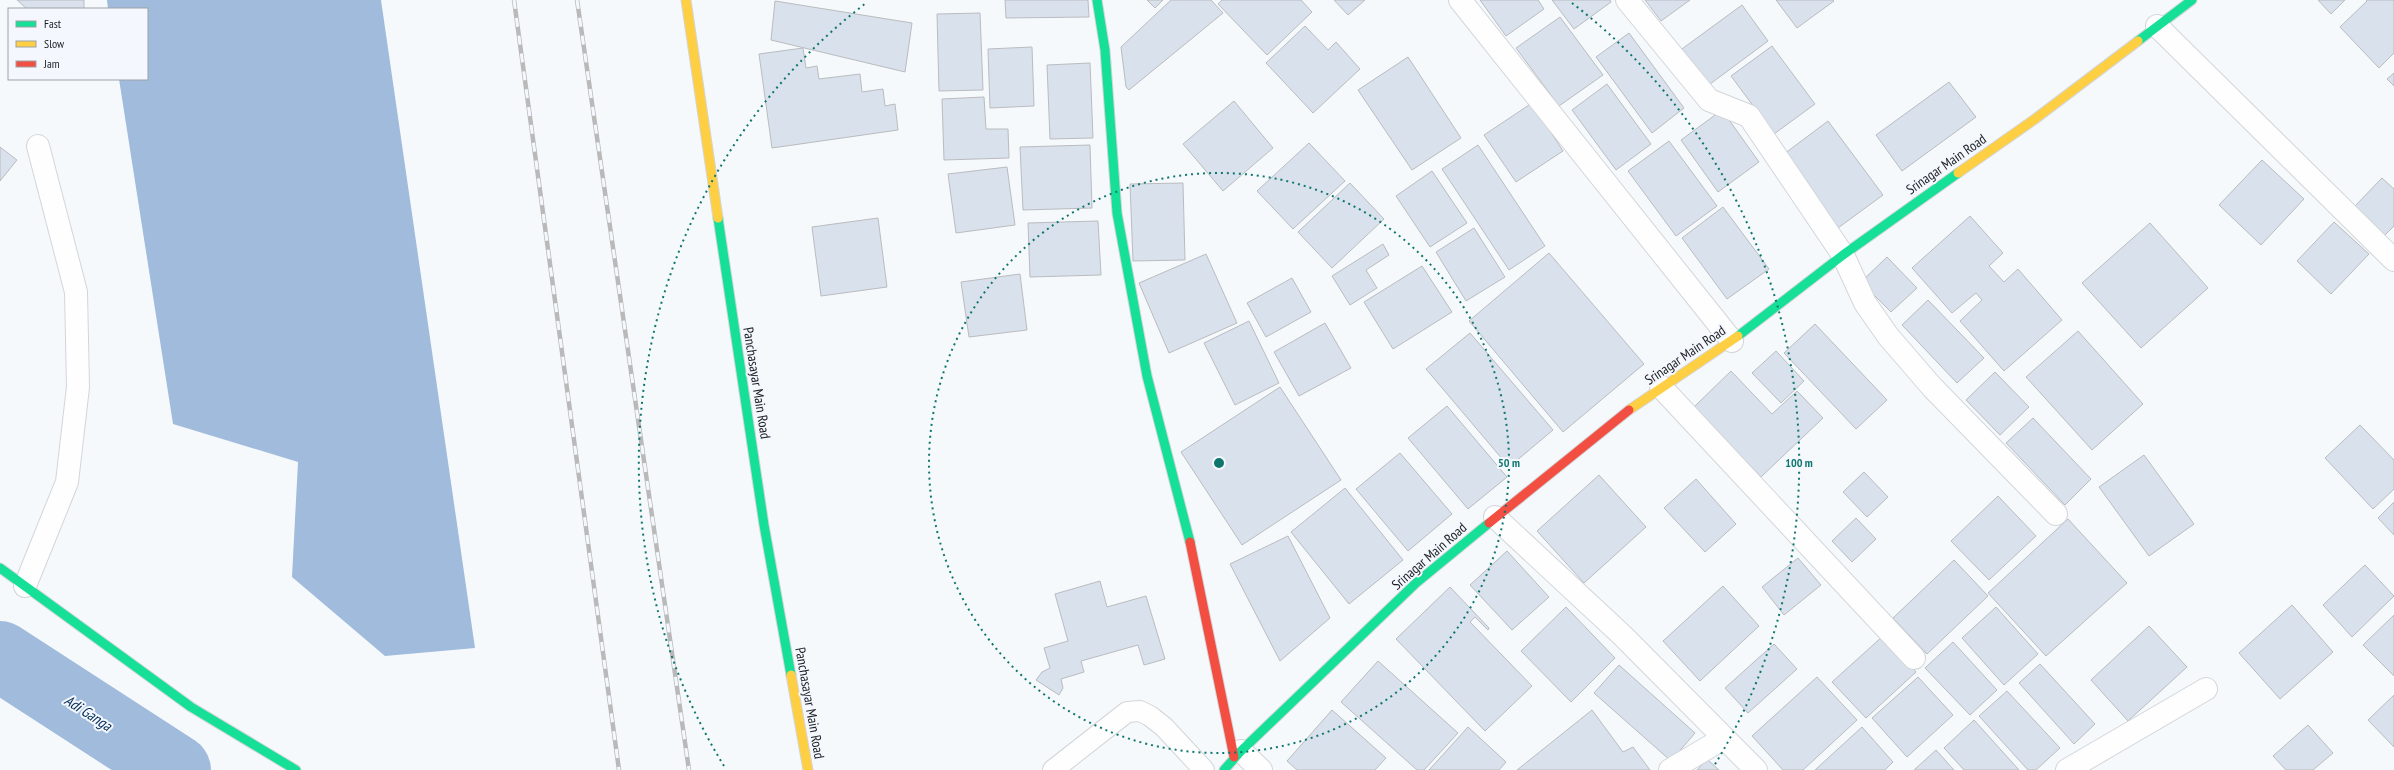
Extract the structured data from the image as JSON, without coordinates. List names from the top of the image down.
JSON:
{
  "streets": {
    "street": ["Srinagar Main Road", "Panchasayar Main Road"]
  },
  "water": ["Adi Ganga"],
  "legend": ["Fast", "Slow", "Jam"],
  "rings": ["50 m", "100 m"]
}
